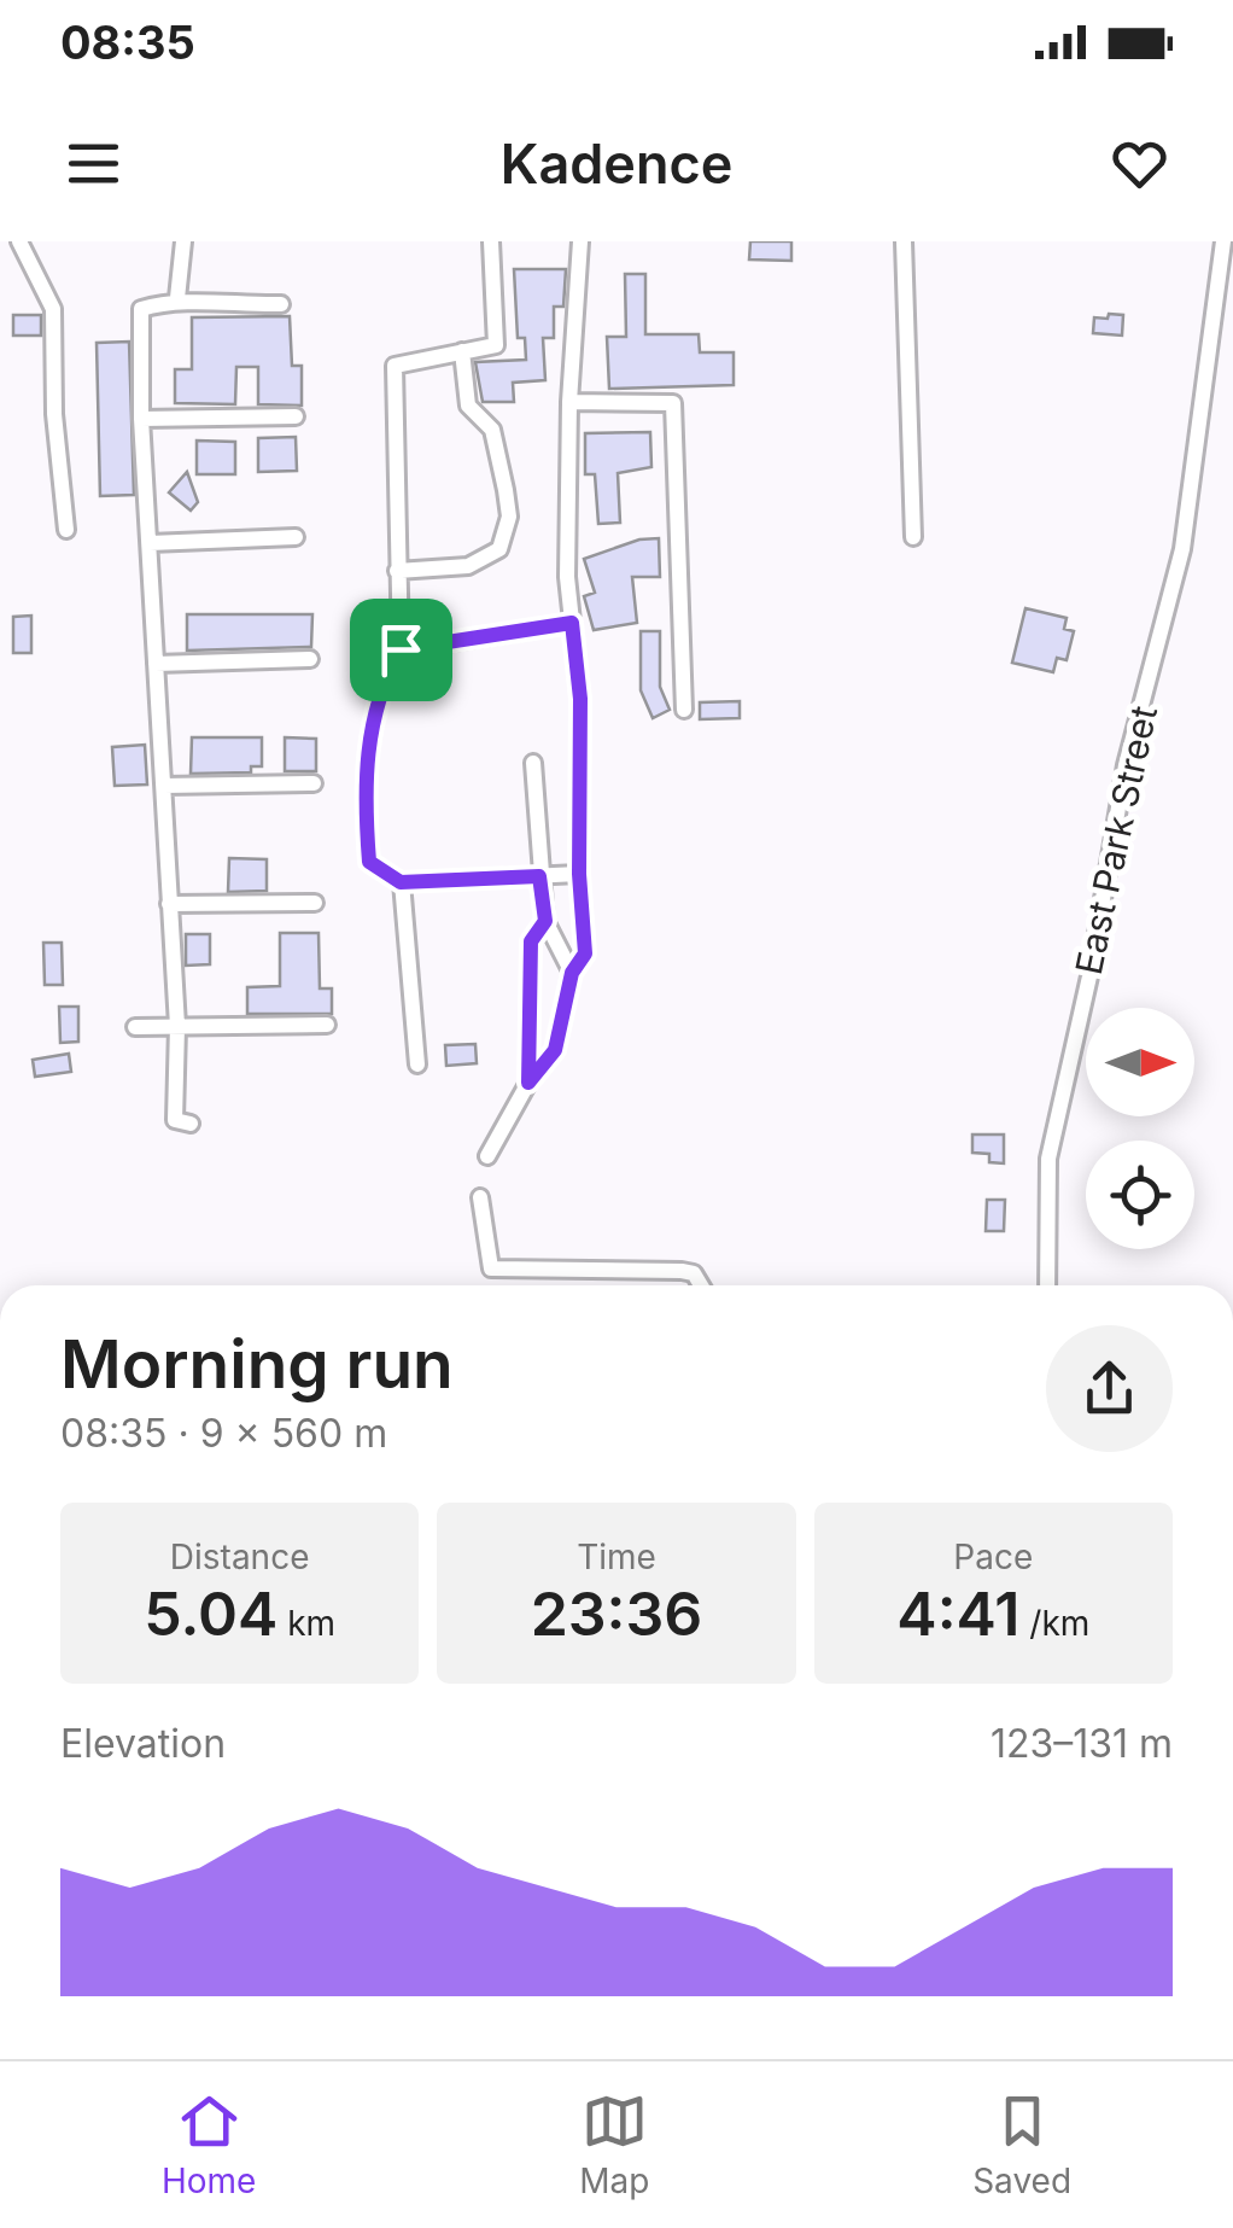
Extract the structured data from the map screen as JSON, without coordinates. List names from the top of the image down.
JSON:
{
  "streets": {
    "street": ["East Park Street"]
  },
  "north": "right",
  "page": {
    "status": "08:35",
    "header": "Kadence",
    "heading": ["Morning run", "08:35 · 9 × 560 m"],
    "stats": [
      ["Distance", "5.04 km"],
      ["Time", "23:36"],
      ["Pace", "4:41 /km"]
    ],
    "chart": ["Elevation", "123–131 m"],
    "tabs": ["Home", "Map", "Saved"]
  }
}
